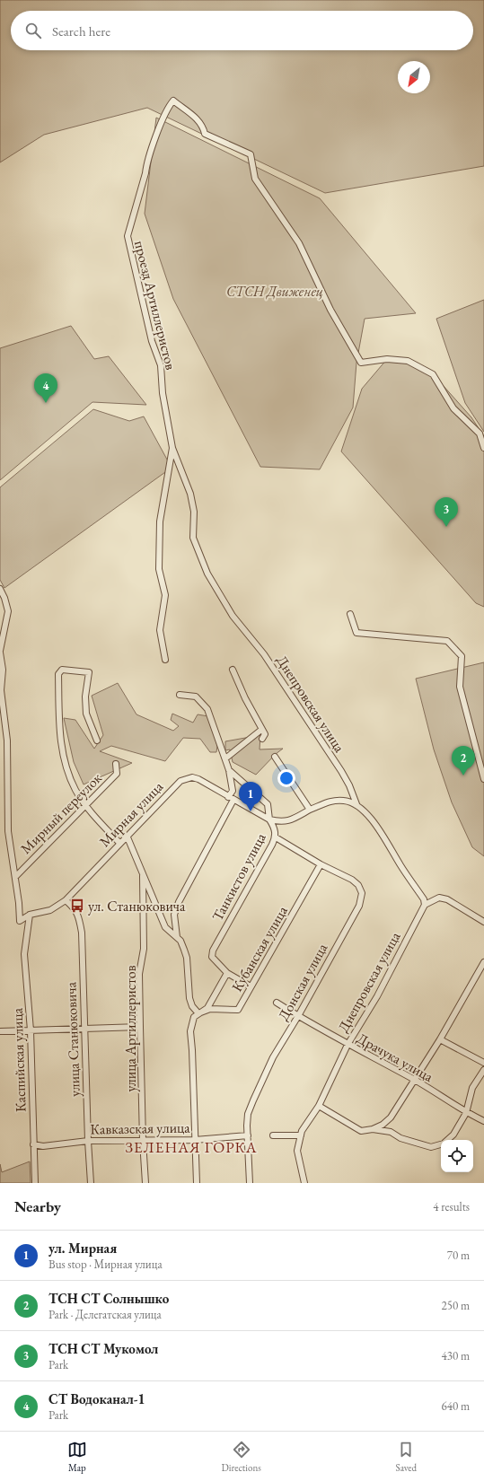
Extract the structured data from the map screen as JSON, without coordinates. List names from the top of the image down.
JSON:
{
  "streets": {
    "street": [
      "проезд Артиллеристов",
      "Днепровская улица",
      "Мирный переулок",
      "Мирная улица",
      "Танкистов улица",
      "Кубанская улица",
      "Донская улица",
      "улица Артиллеристов",
      "улица Станюковича",
      "Драчука улица",
      "Каспийская улица",
      "Кавказская улица"
    ]
  },
  "crossings": [
    ["проезд Артиллеристов", "Днепровская улица"],
    ["Днепровская улица", "Драчука улица"],
    ["Мирный переулок", "Мирная улица"],
    ["Мирная улица", "Танкистов улица"],
    ["Мирная улица", "улица Станюковича"],
    ["Мирная улица", "Каспийская улица"],
    ["Танкистов улица", "Донская улица"],
    ["Кубанская улица", "Донская улица"],
    ["Донская улица", "Драчука улица"],
    ["Донская улица", "Кавказская улица"],
    ["улица Артиллеристов", "Кавказская улица"],
    ["улица Станюковича", "Кавказская улица"],
    ["Каспийская улица", "Кавказская улица"]
  ],
  "districts": ["ЗЕЛЕНАЯ ГОРКА"],
  "parks": ["СТСН Движенец"],
  "places": {
    "bus stop": ["ул. Станюковича"]
  },
  "north": "bottom left",
  "page": {
    "search": "Search here",
    "pins": [
      "4",
      "3",
      "2",
      "1"
    ],
    "heading": ["Nearby", "4 results"],
    "list": [
      {
        "mark": "1",
        "name": "ул. Мирная",
        "note": "Bus stop · Мирная улица",
        "value": "70 m"
      },
      {
        "mark": "2",
        "name": "ТСН СТ Солнышко",
        "note": "Park · Делегатская улица",
        "value": "250 m"
      },
      {
        "mark": "3",
        "name": "ТСН СТ Мукомол",
        "note": "Park",
        "value": "430 m"
      },
      {
        "mark": "4",
        "name": "СТ Водоканал-1",
        "note": "Park",
        "value": "640 m"
      }
    ],
    "nav": ["Map", "Directions", "Saved"]
  }
}
